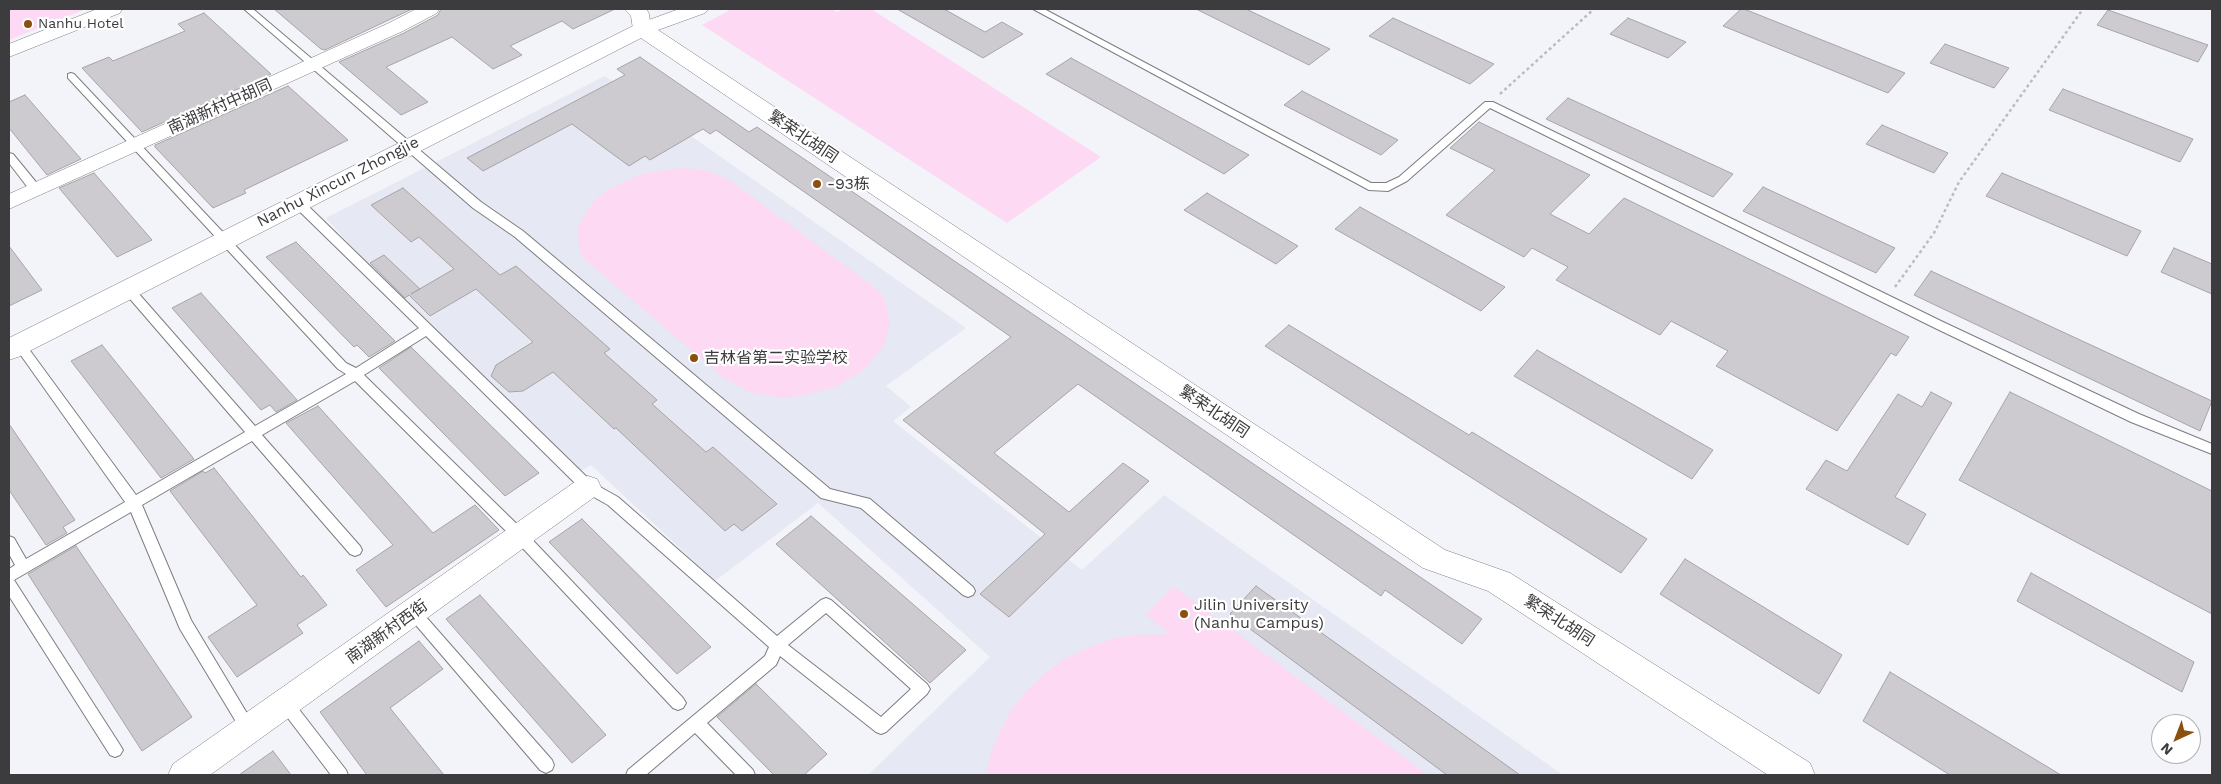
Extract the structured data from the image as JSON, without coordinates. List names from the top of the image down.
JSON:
{
  "streets": {
    "street": [
      "南湖新村中胡同",
      "繁荣北胡同",
      "Nanhu Xincun Zhongjie",
      "南湖新村西街"
    ]
  },
  "crossings": [
    ["繁荣北胡同", "Nanhu Xincun Zhongjie"]
  ],
  "places": [
    "Nanhu Hotel",
    "-93栋",
    "吉林省第二实验学校",
    "Jilin University (Nanhu Campus)"
  ],
  "north": "bottom left"
}
